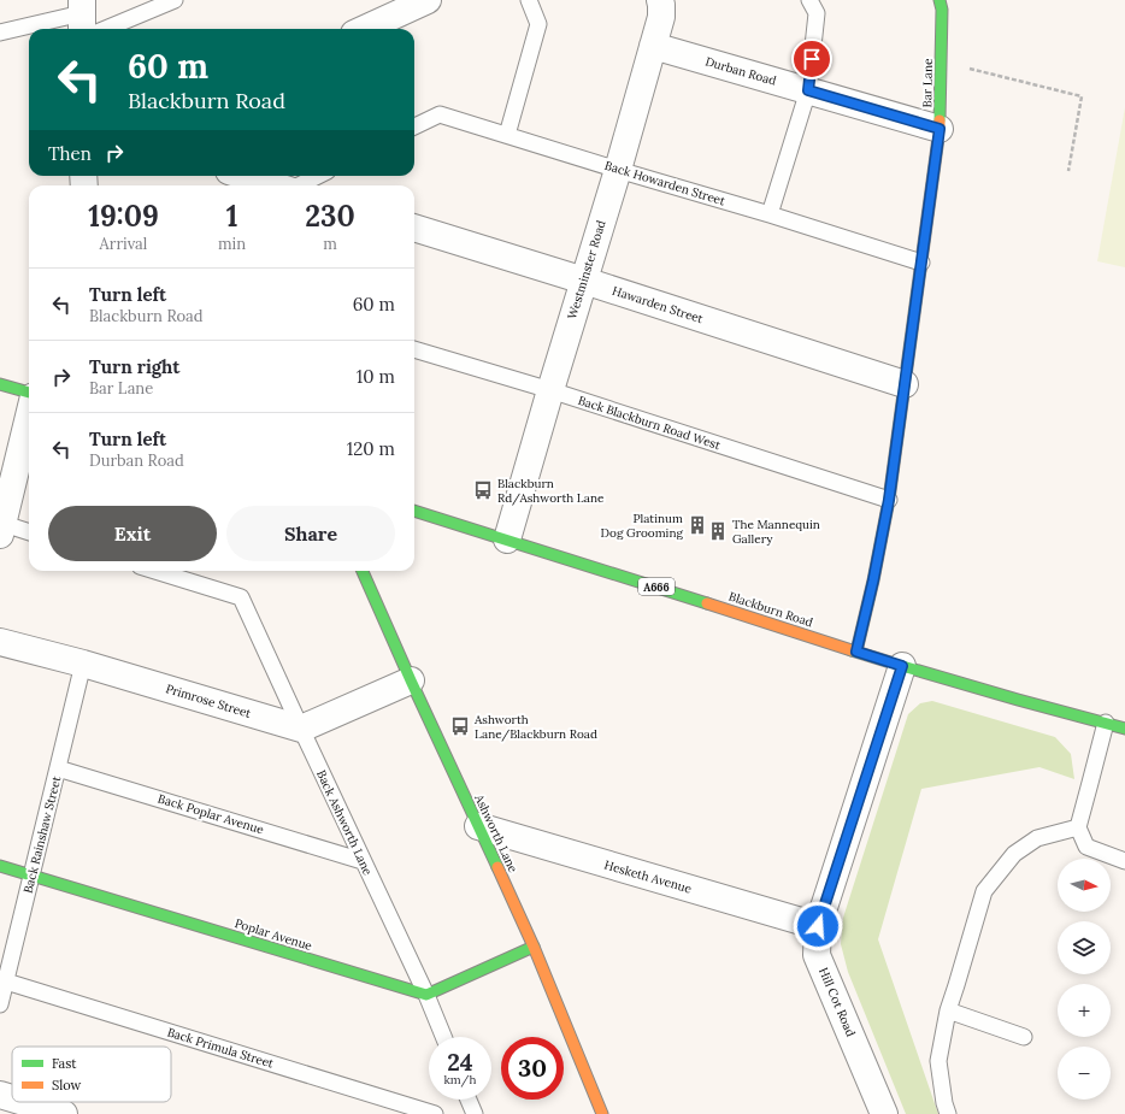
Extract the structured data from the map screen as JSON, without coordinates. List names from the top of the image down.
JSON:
{
  "streets": {
    "main road": [
      "Bar Lane",
      "A666",
      "Blackburn Road",
      "Ashworth Lane",
      "Poplar Avenue"
    ],
    "street": [
      "Durban Road",
      "Westminster Road",
      "Hawarden Street",
      "Primrose Street",
      "Hesketh Avenue",
      "Hill Cot Road"
    ],
    "lane": [
      "Back Howarden Street",
      "Back Blackburn Road West",
      "Back Poplar Avenue",
      "Back Ashworth Lane",
      "Back Rainshaw Street",
      "Back Primula Street"
    ]
  },
  "crossings": [
    ["Durban Road", "Bar Lane"],
    ["Durban Road", "Westminster Road"],
    ["Bar Lane", "Back Howarden Street"],
    ["Bar Lane", "Hawarden Street"],
    ["Bar Lane", "Back Blackburn Road West"],
    ["Bar Lane", "Blackburn Road"],
    ["Back Howarden Street", "Westminster Road"],
    ["Westminster Road", "Hawarden Street"],
    ["Westminster Road", "Back Blackburn Road West"],
    ["Westminster Road", "Blackburn Road"],
    ["Blackburn Road", "Hill Cot Road"],
    ["Primrose Street", "Back Ashworth Lane"],
    ["Primrose Street", "Back Rainshaw Street"],
    ["Back Poplar Avenue", "Back Ashworth Lane"],
    ["Back Poplar Avenue", "Back Rainshaw Street"],
    ["Back Ashworth Lane", "Poplar Avenue"],
    ["Ashworth Lane", "Hesketh Avenue"],
    ["Back Rainshaw Street", "Poplar Avenue"],
    ["Back Rainshaw Street", "Back Primula Street"],
    ["Hesketh Avenue", "Hill Cot Road"]
  ],
  "places": {
    "bus stop": ["Blackburn Rd/Ashworth Lane", "Ashworth Lane/Blackburn Road"],
    "building": ["Platinum Dog Grooming", "The Mannequin Gallery"]
  },
  "legend": ["Fast", "Slow"],
  "north": "right",
  "page": {
    "turn": ["60 m", "Blackburn Road"],
    "then": "Then",
    "eta": [
      "19:09",
      "Arrival",
      "1",
      "min",
      "230",
      "m"
    ],
    "list": [
      {
        "name": "Turn left",
        "note": "Blackburn Road",
        "value": "60 m"
      },
      {
        "name": "Turn right",
        "note": "Bar Lane",
        "value": "10 m"
      },
      {
        "name": "Turn left",
        "note": "Durban Road",
        "value": "120 m"
      }
    ],
    "buttons": ["Exit", "Share"],
    "map_buttons": ["+", "−"],
    "speed": "24 km/h",
    "limit": "30"
  }
}
